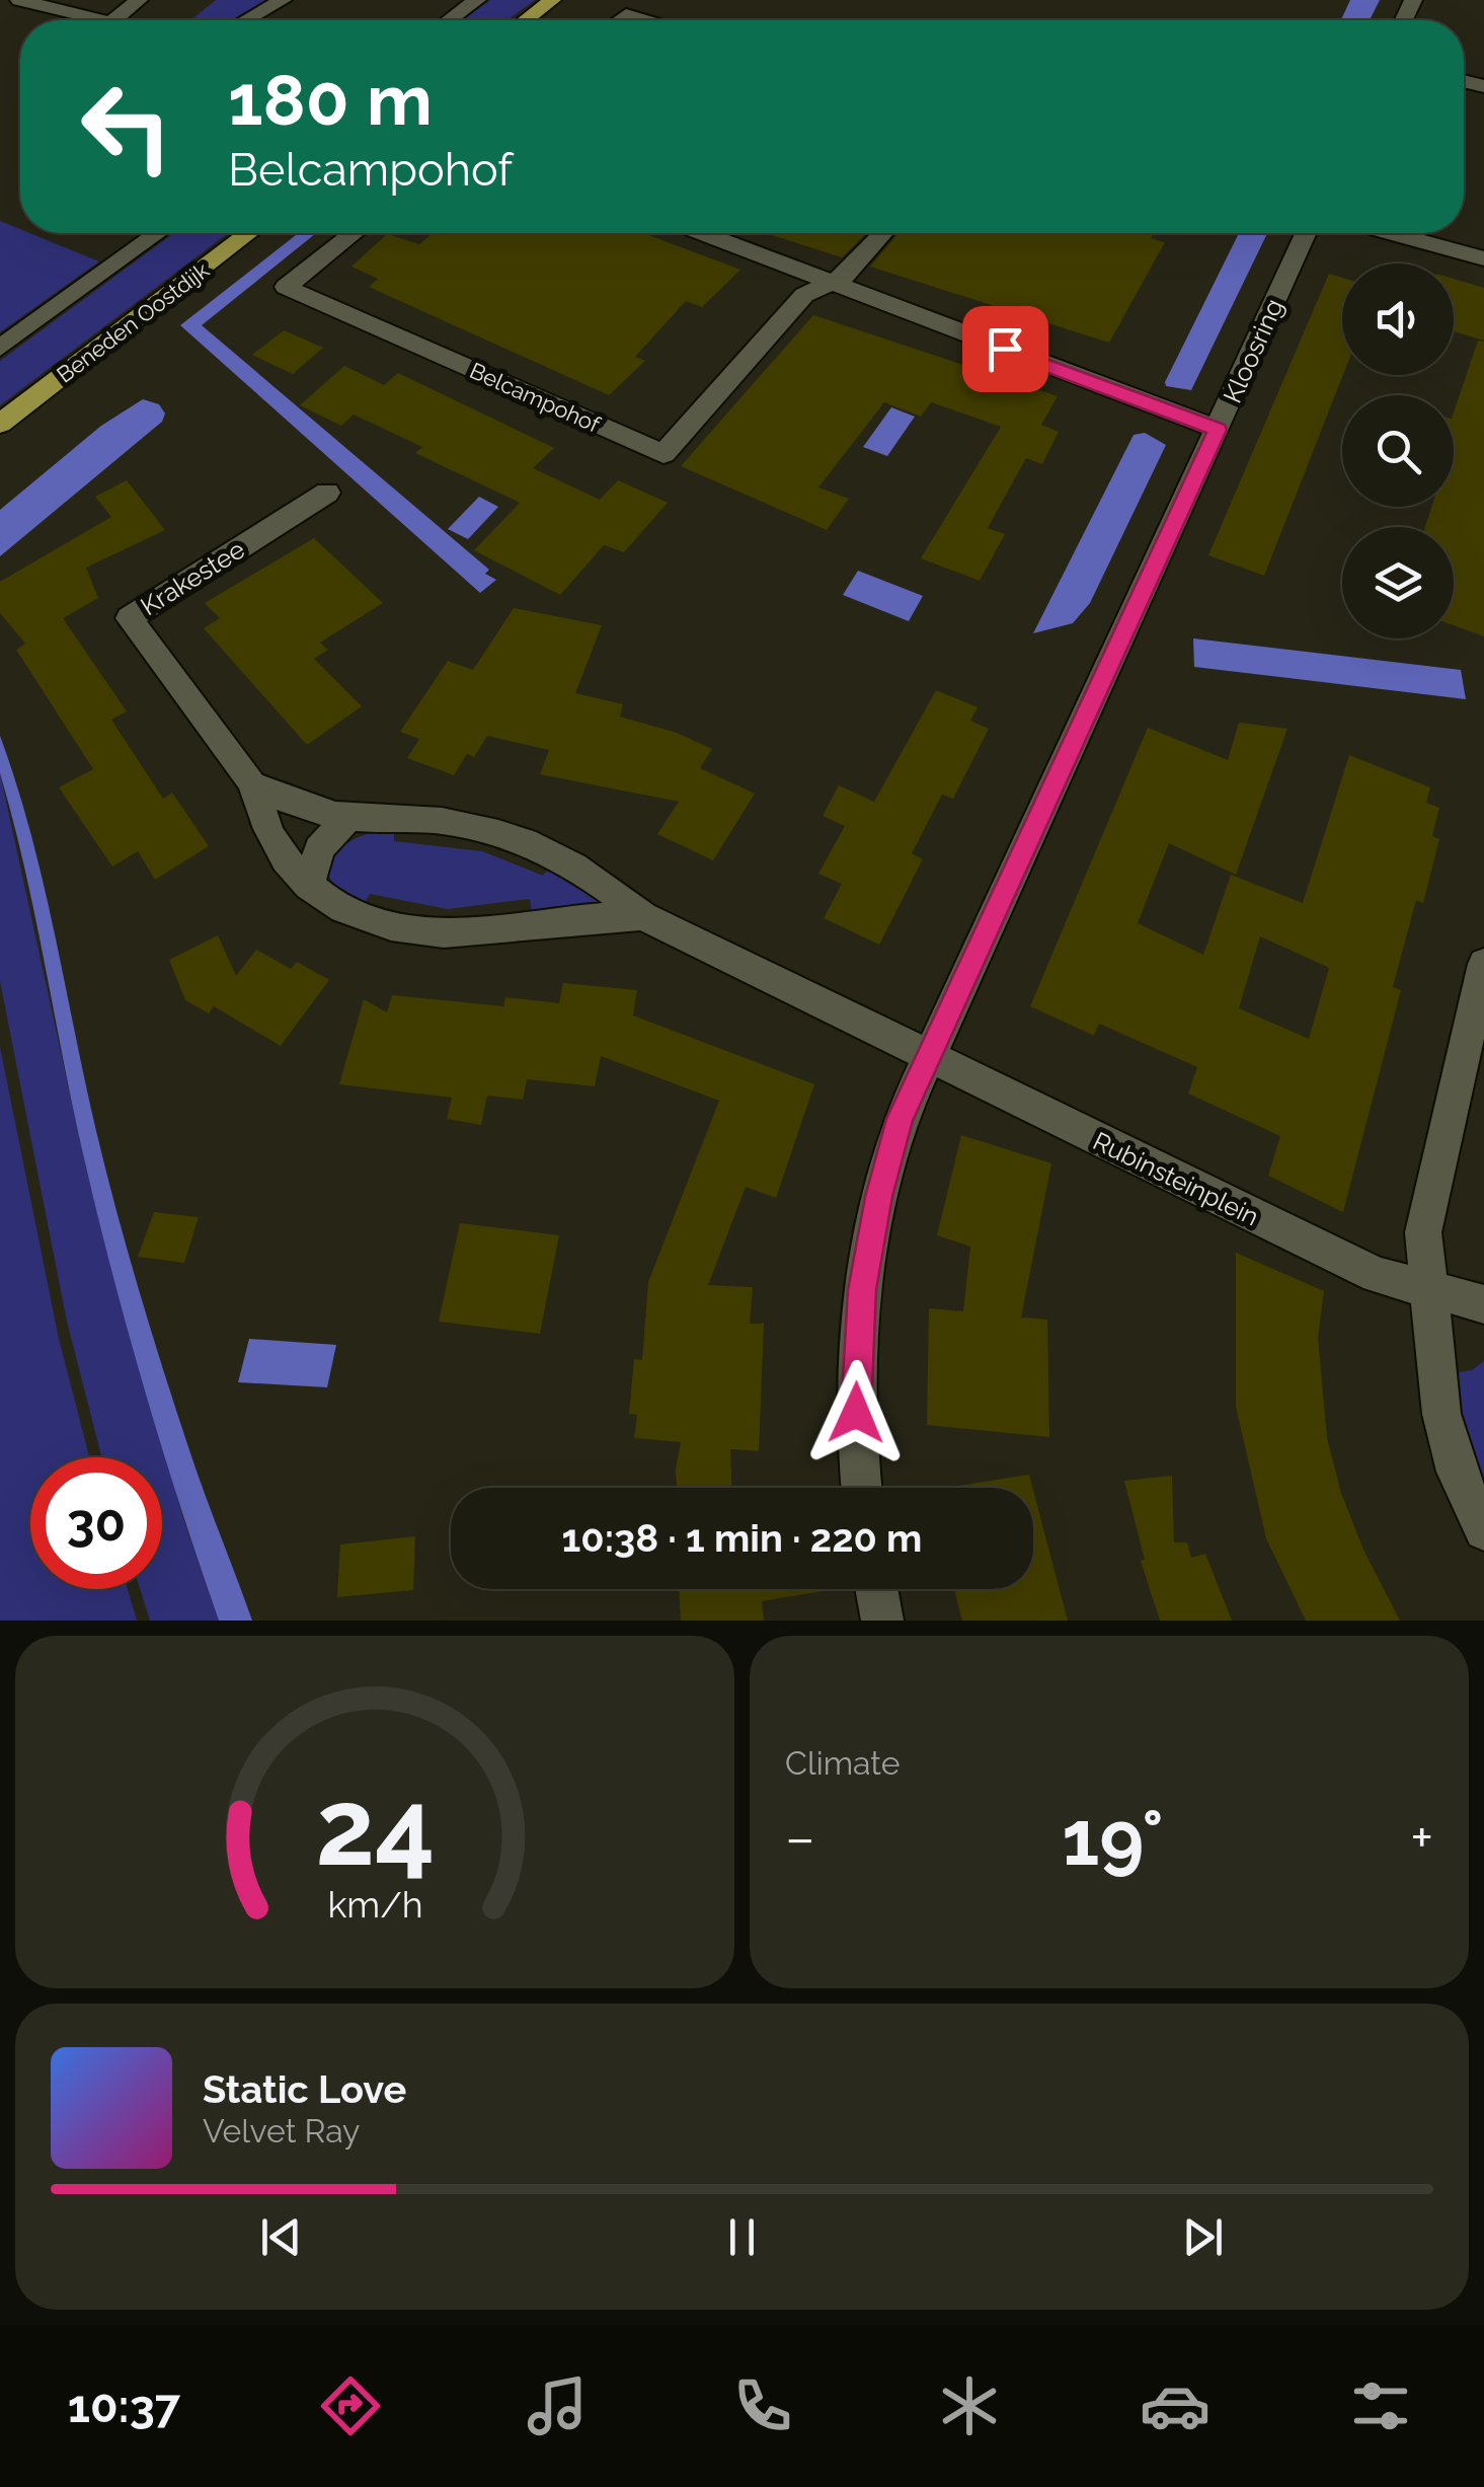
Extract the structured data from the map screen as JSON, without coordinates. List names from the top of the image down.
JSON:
{
  "streets": {
    "main road": ["Beneden Oostdijk"],
    "street": [
      "Kloosring",
      "Belcampohof",
      "Krakestee",
      "Rubinsteinplein"
    ]
  },
  "crossings": [
    ["Kloosring", "Krakestee"],
    ["Kloosring", "Rubinsteinplein"],
    ["Krakestee", "Rubinsteinplein"]
  ],
  "page": {
    "turn": ["180 m", "Belcampohof"],
    "limit": "30",
    "trip": "10:38 · 1 min · 220 m",
    "tile": "Climate",
    "heat": ["−", "19°", "+"],
    "song": ["Static Love", "Velvet Ray"],
    "tabs": "10:37",
    "gauge": ["24", "km/h"]
  }
}
